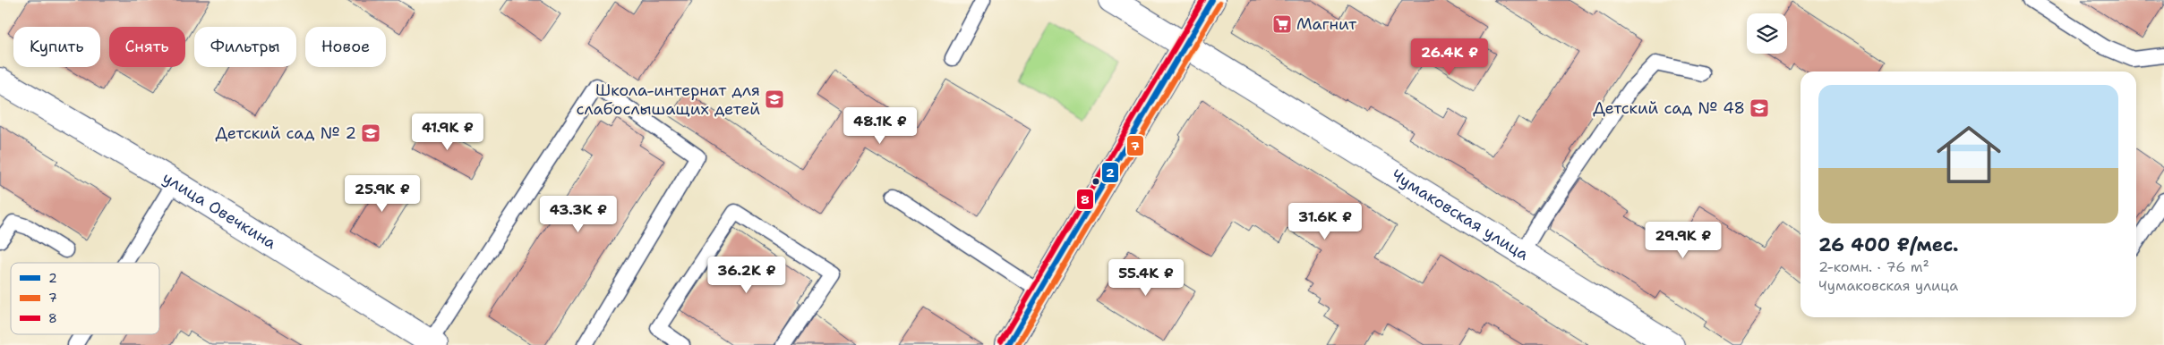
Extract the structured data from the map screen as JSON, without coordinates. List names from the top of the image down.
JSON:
{
  "streets": {
    "street": ["улица Овечкина", "Чумаковская улица"]
  },
  "places": {
    "supermarket": ["Магнит"],
    "school or university": ["Школа-интернат для слабослышащих детей", "Детский сад № 48", "Детский сад № 2"]
  },
  "lines": ["transit line 2", "transit line 8", "transit line 7"],
  "legend": ["2", "7", "8"],
  "page": {
    "chip": [
      "Купить",
      "Снять",
      "Фильтры",
      "Новое"
    ],
    "price": [
      "26.4K ₽",
      "48.1K ₽",
      "41.9K ₽",
      "25.9K ₽",
      "43.3K ₽",
      "31.6K ₽",
      "29.9K ₽",
      "36.2K ₽",
      "55.4K ₽"
    ],
    "list": [
      {
        "name": "26 400 ₽/мес.",
        "note": "2-комн. · 76 m² · Чумаковская улица"
      }
    ]
  }
}
